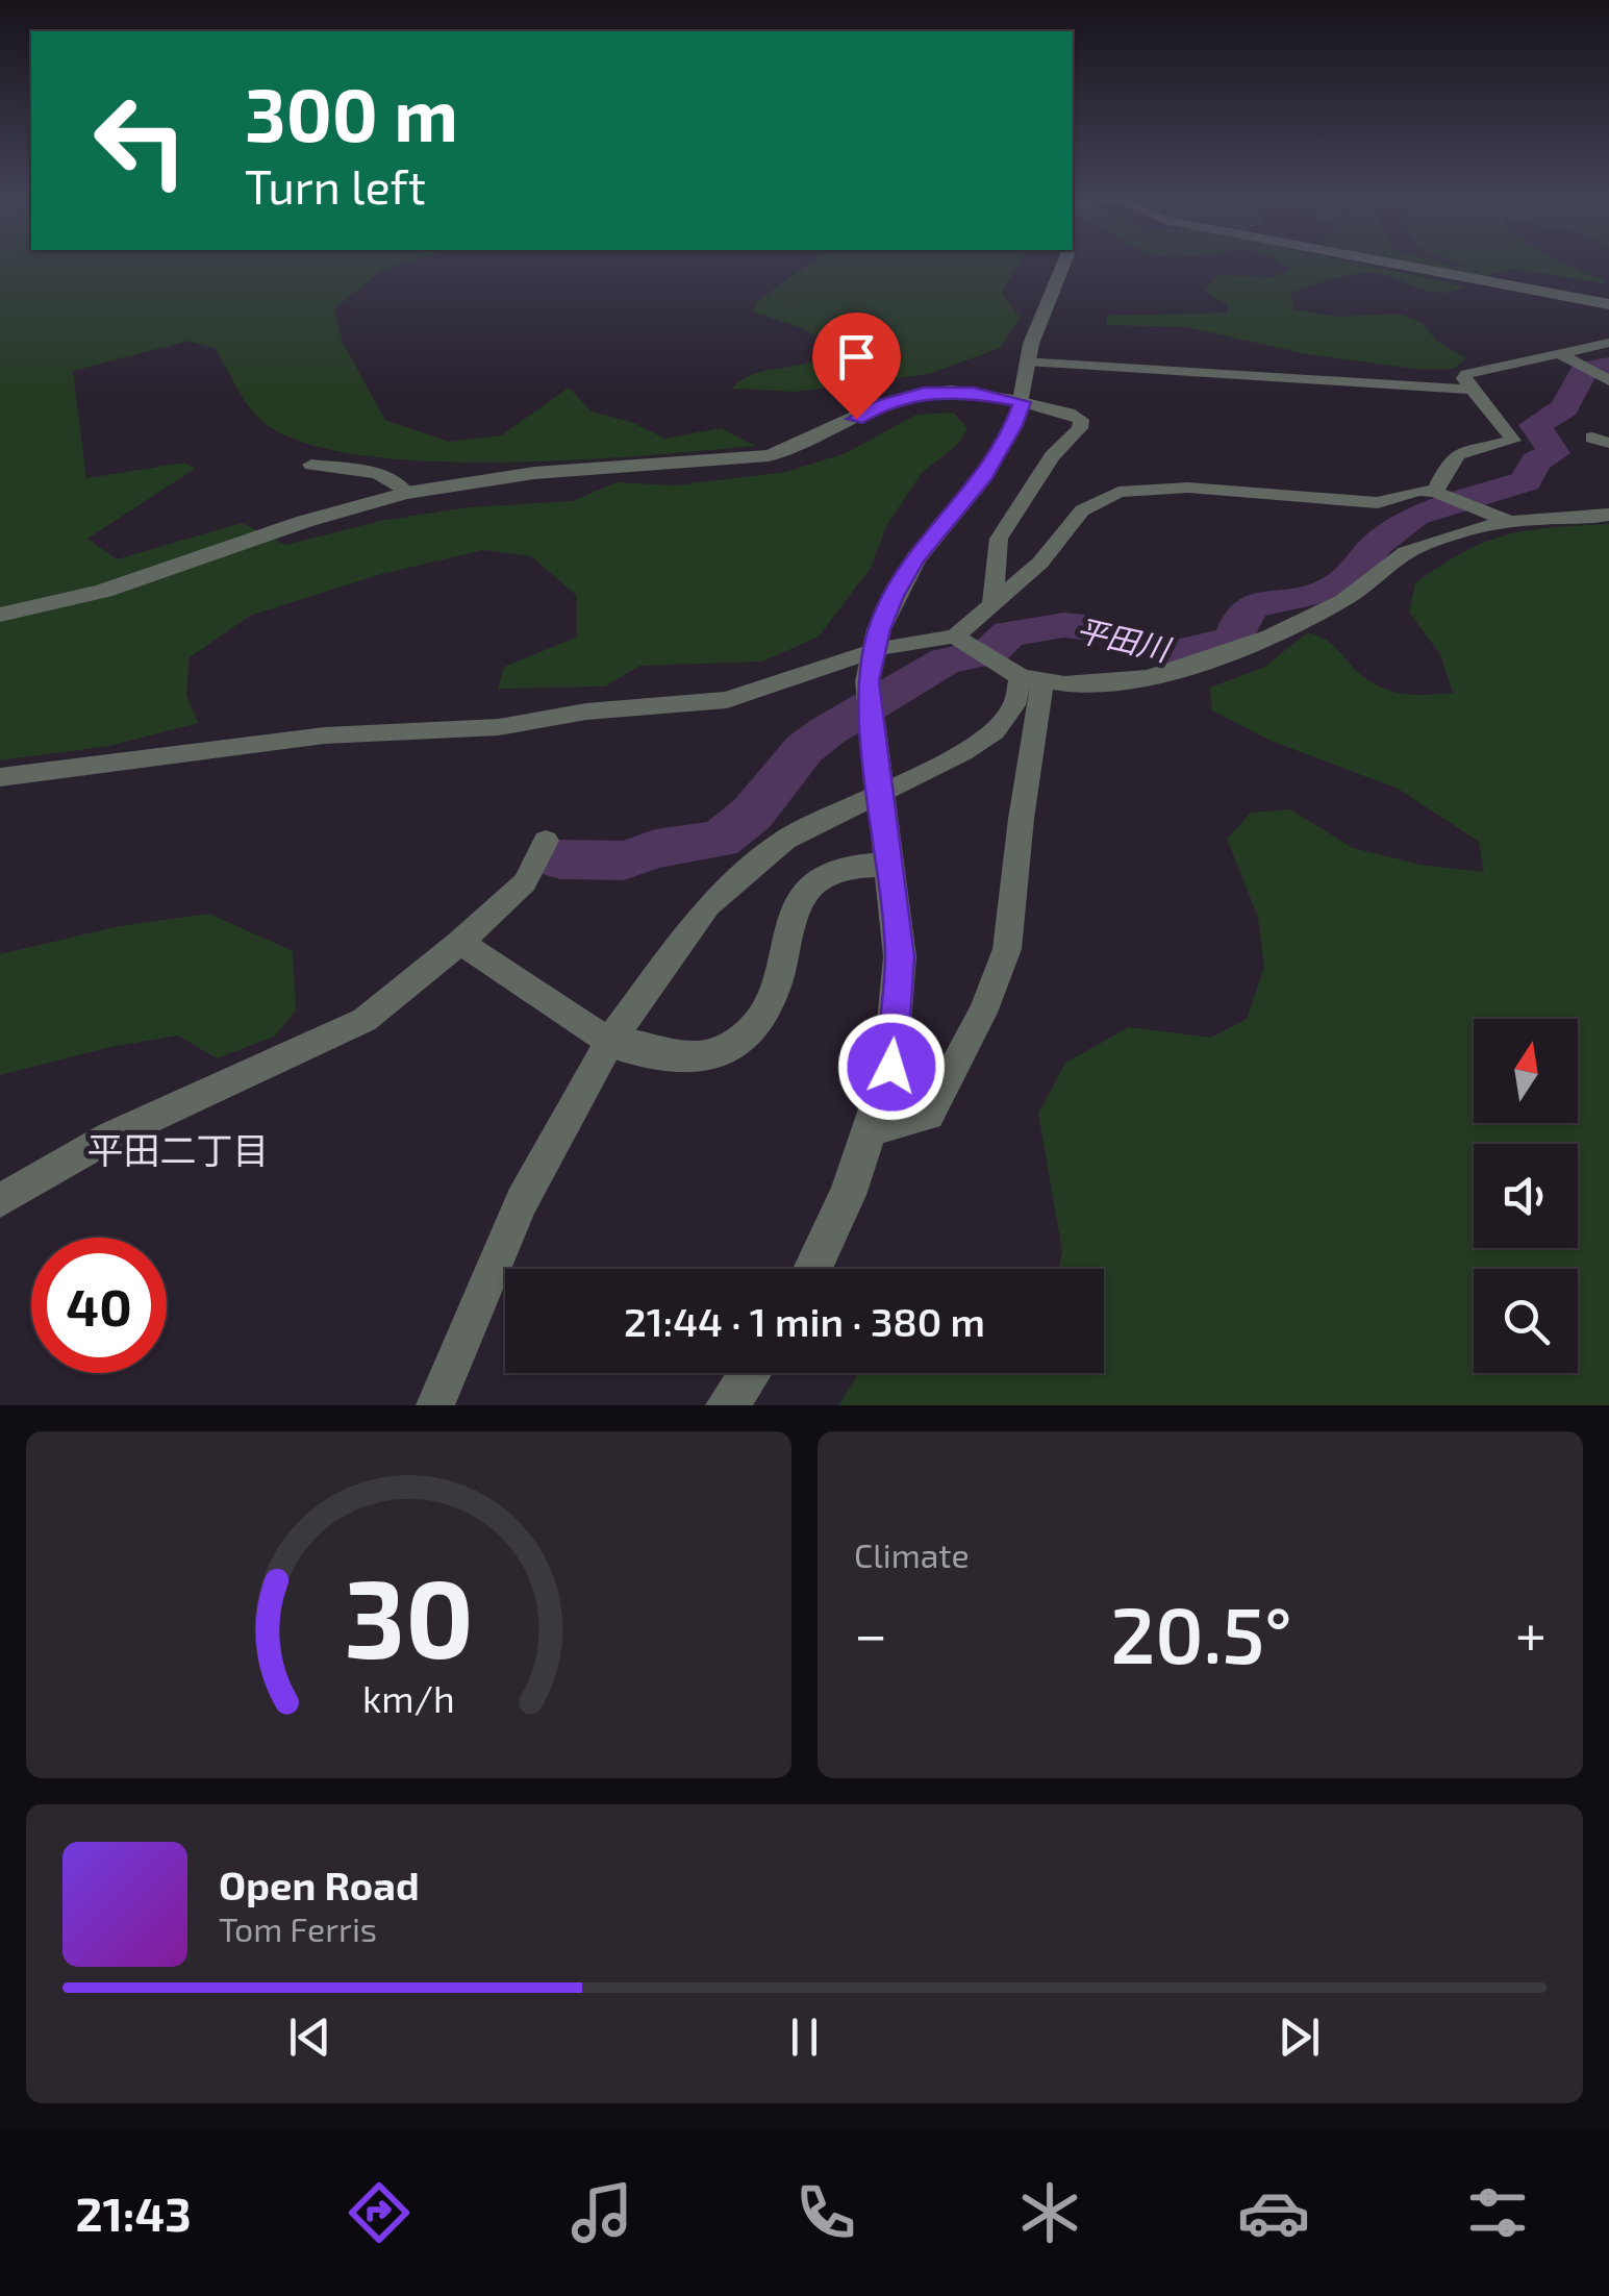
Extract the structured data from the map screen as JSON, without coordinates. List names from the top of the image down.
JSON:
{
  "districts": ["平田二丁目"],
  "water": ["平田川"],
  "north": "top",
  "page": {
    "turn": ["300 m", "Turn left"],
    "limit": "40",
    "trip": "21:44 · 1 min · 380 m",
    "tile": "Climate",
    "heat": ["−", "20.5°", "+"],
    "song": ["Open Road", "Tom Ferris"],
    "tabs": "21:43",
    "gauge": ["30", "km/h"]
  }
}
